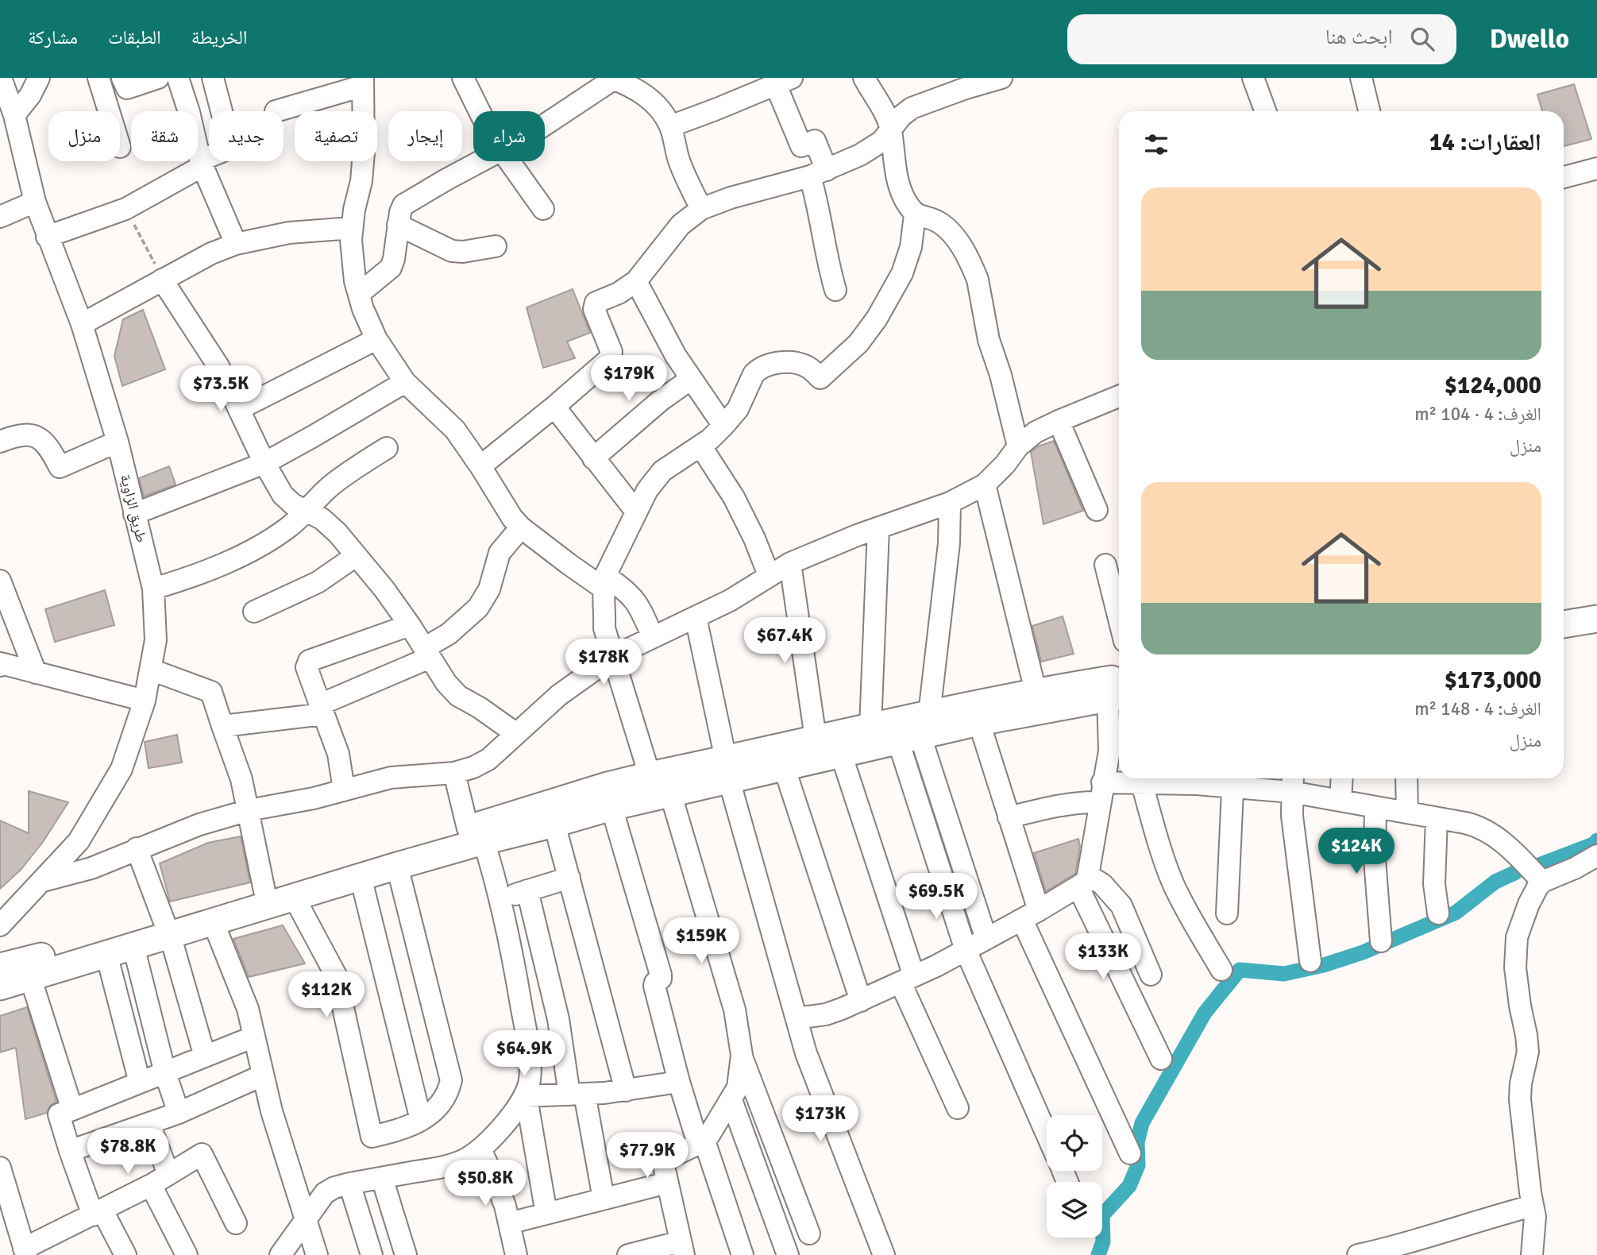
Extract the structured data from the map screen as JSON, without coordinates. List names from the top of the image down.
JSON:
{
  "streets": {
    "street": ["طريق الزاوية"]
  },
  "page": {
    "header": "Dwello",
    "search": "ابحث هنا",
    "nav": ["الخريطة", "الطبقات", "مشاركة"],
    "chip": [
      "شراء",
      "إيجار",
      "تصفية",
      "جديد",
      "شقة",
      "منزل"
    ],
    "heading": "العقارات: 14",
    "list": [
      {
        "name": "$124,000",
        "note": "الغرف: 4 · 104 m² · منزل"
      },
      {
        "name": "$173,000",
        "note": "الغرف: 4 · 148 m² · منزل"
      }
    ],
    "price": [
      "$179K",
      "$73.5K",
      "$67.4K",
      "$178K",
      "$124K",
      "$69.5K",
      "$159K",
      "$133K",
      "$112K",
      "$64.9K",
      "$173K",
      "$78.8K",
      "$77.9K",
      "$50.8K"
    ]
  }
}
